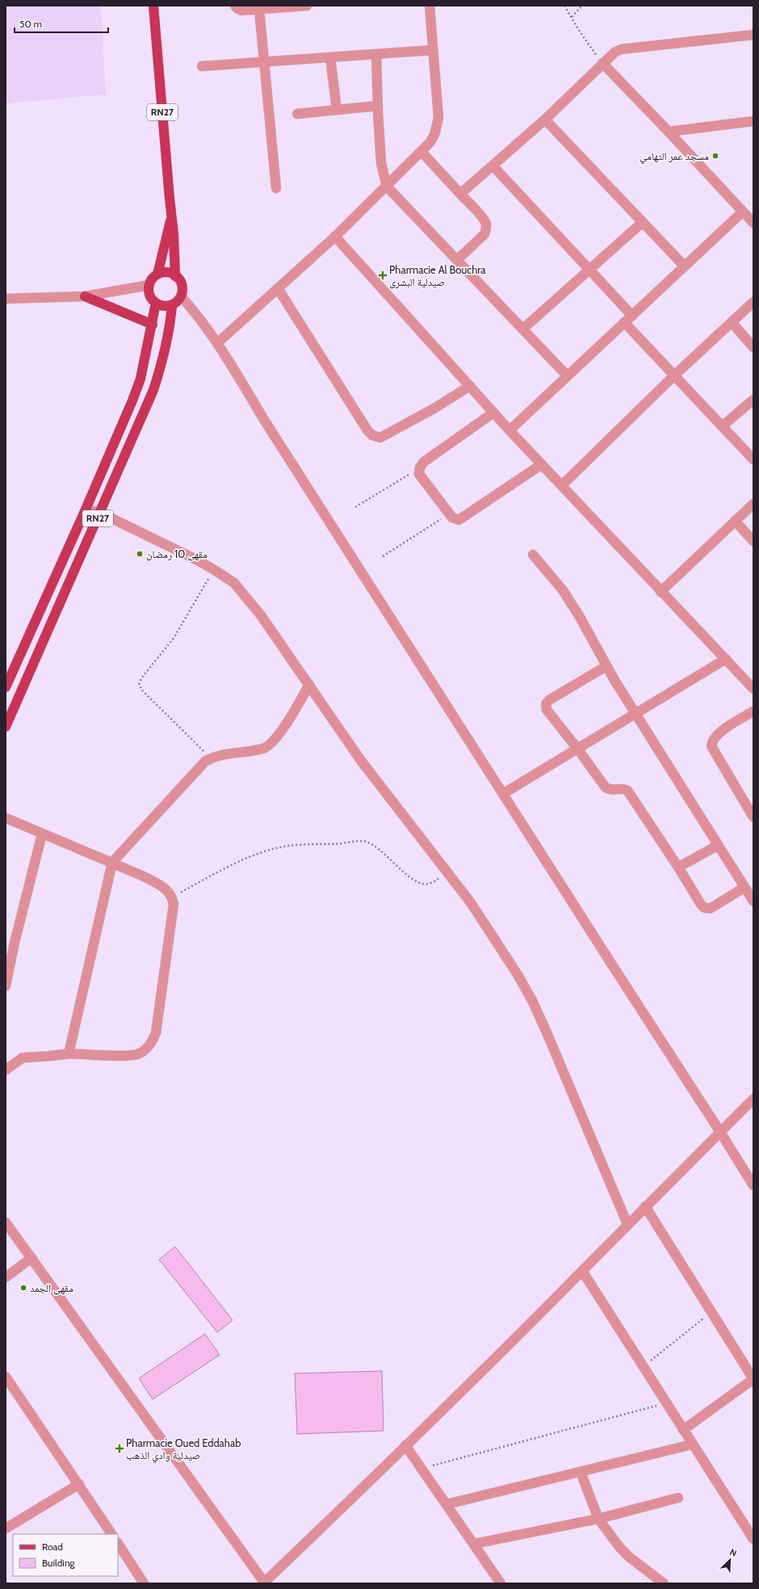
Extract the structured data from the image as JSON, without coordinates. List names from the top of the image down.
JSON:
{
  "streets": {
    "main road": ["RN27"]
  },
  "places": {
    "other": ["مسجد عمر التهامي", "مقهى 10 رمضان", "مقهى الجمد"],
    "health": ["Pharmacie Al Bouchra صيدلية البشرى", "Pharmacie Oued Eddahab صيدلية وادي الذهب"]
  },
  "legend": ["Road", "Building"],
  "scale_bar": "50 m",
  "north": "top right"
}
